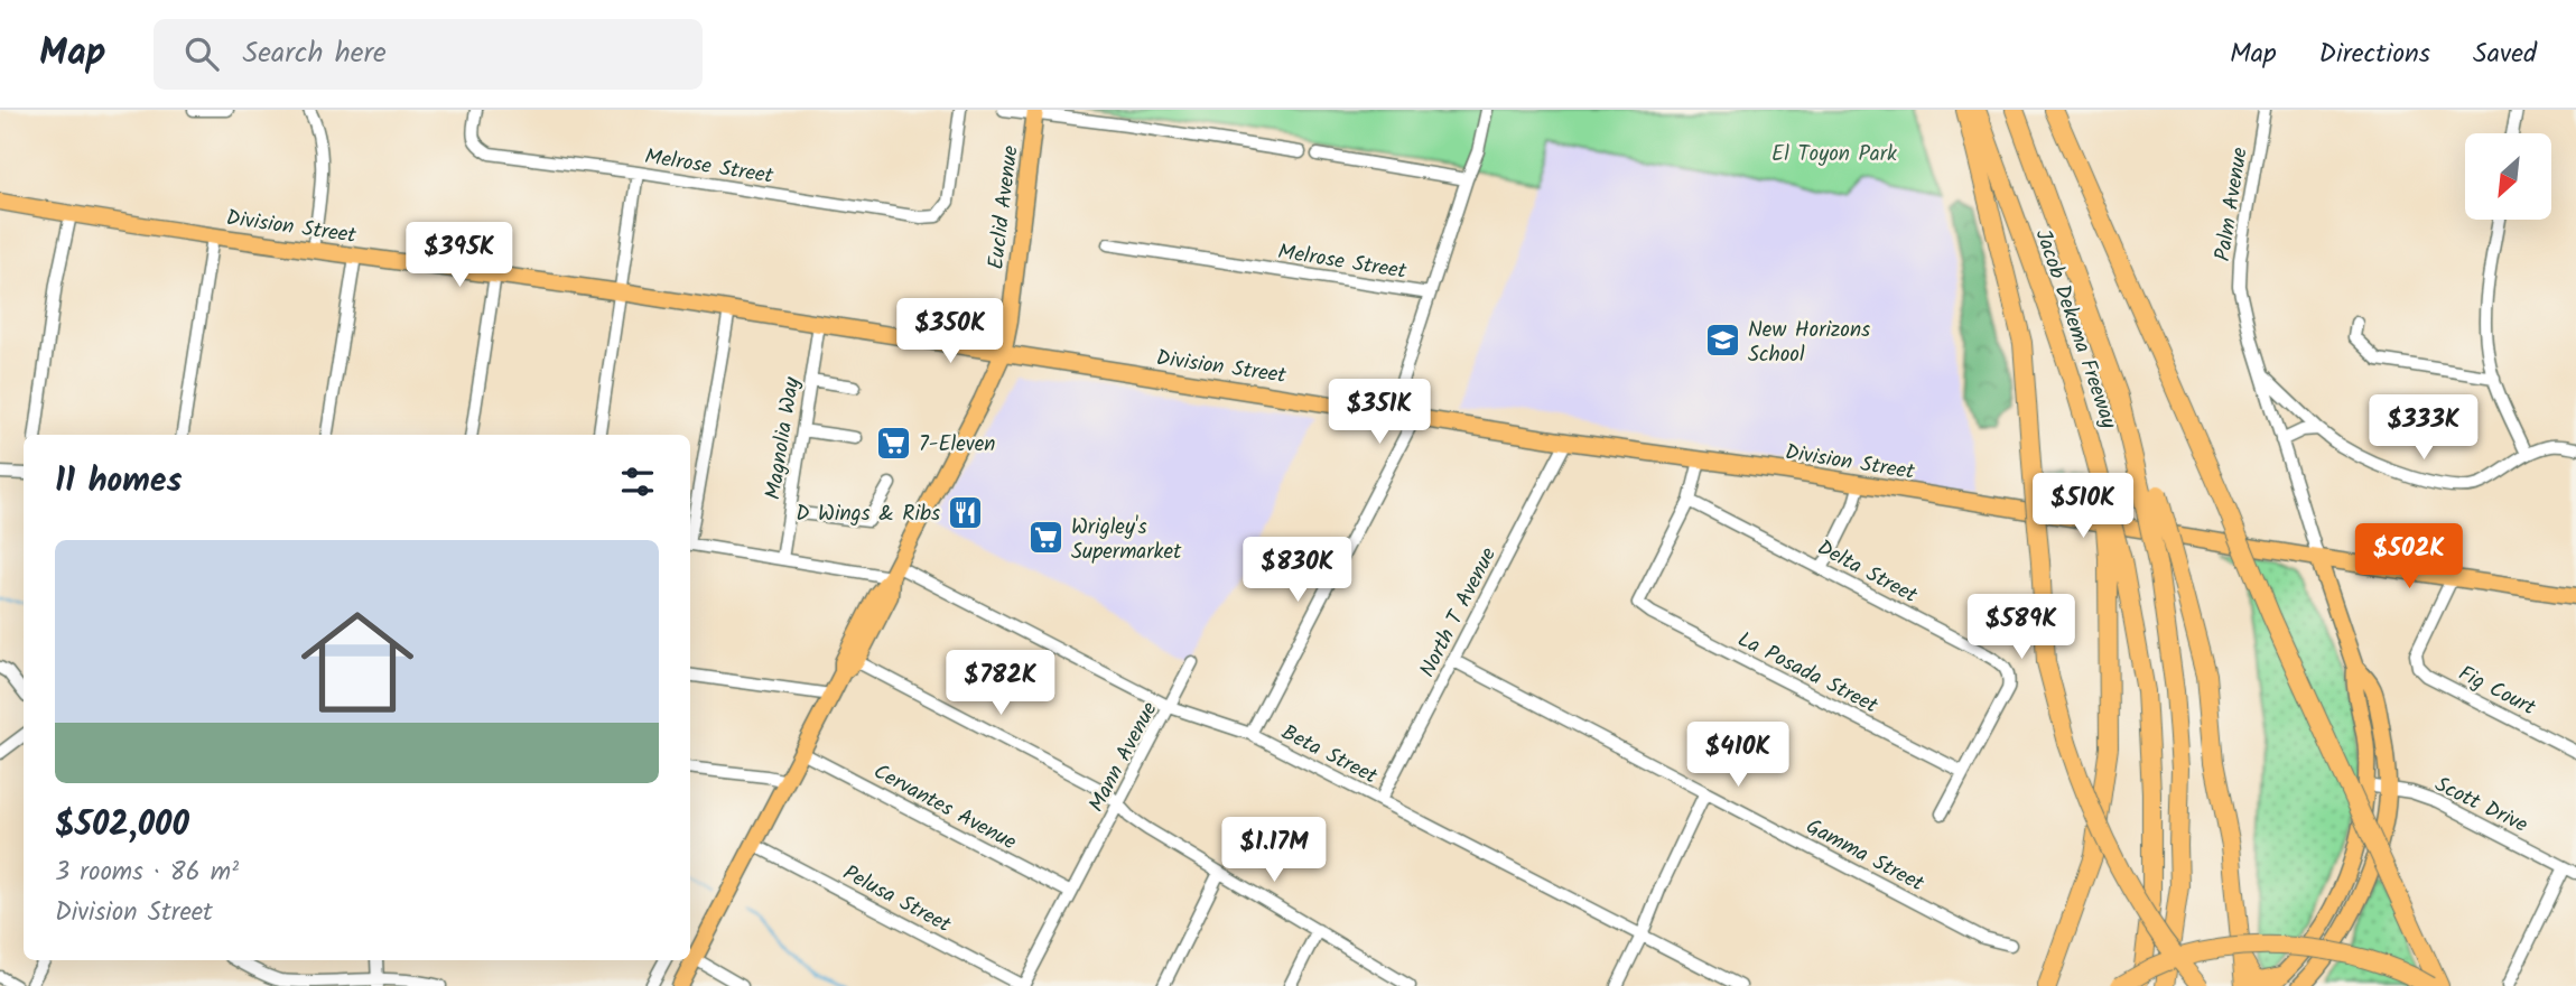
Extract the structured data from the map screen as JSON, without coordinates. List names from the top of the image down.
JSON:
{
  "streets": {
    "highway": ["Jacob Dekema Freeway"],
    "main road": ["Euclid Avenue", "Division Street"],
    "street": [
      "Melrose Street",
      "Palm Avenue",
      "Magnolia Way",
      "Delta Street",
      "North T Avenue",
      "La Posada Street",
      "Fig Court",
      "Beta Street",
      "Mann Avenue",
      "Scott Drive",
      "Cervantes Avenue",
      "Gamma Street",
      "Pelusa Street"
    ]
  },
  "crossings": [
    ["Palm Avenue", "Division Street"],
    ["Euclid Avenue", "Division Street"],
    ["Euclid Avenue", "Beta Street"],
    ["Euclid Avenue", "Cervantes Avenue"],
    ["Euclid Avenue", "Pelusa Street"],
    ["Division Street", "Magnolia Way"],
    ["Division Street", "North T Avenue"],
    ["Division Street", "Fig Court"],
    ["Magnolia Way", "Beta Street"],
    ["Delta Street", "La Posada Street"],
    ["North T Avenue", "Beta Street"],
    ["North T Avenue", "Gamma Street"],
    ["Beta Street", "Mann Avenue"],
    ["Mann Avenue", "Cervantes Avenue"],
    ["Mann Avenue", "Pelusa Street"]
  ],
  "parks": ["El Toyon Park"],
  "places": {
    "school or university": ["New Horizons School"],
    "supermarket": ["7-Eleven", "Wrigley's Supermarket"],
    "restaurant": ["D Wings & Ribs"]
  },
  "north": "bottom left",
  "page": {
    "header": "Map",
    "search": "Search here",
    "nav": ["Map", "Directions", "Saved"],
    "price": [
      "$395K",
      "$350K",
      "$351K",
      "$333K",
      "$510K",
      "$502K",
      "$830K",
      "$589K",
      "$782K",
      "$410K",
      "$1.17M"
    ],
    "heading": "11 homes",
    "list": [
      {
        "name": "$502,000",
        "note": "3 rooms · 86 m² · Division Street"
      }
    ]
  }
}
